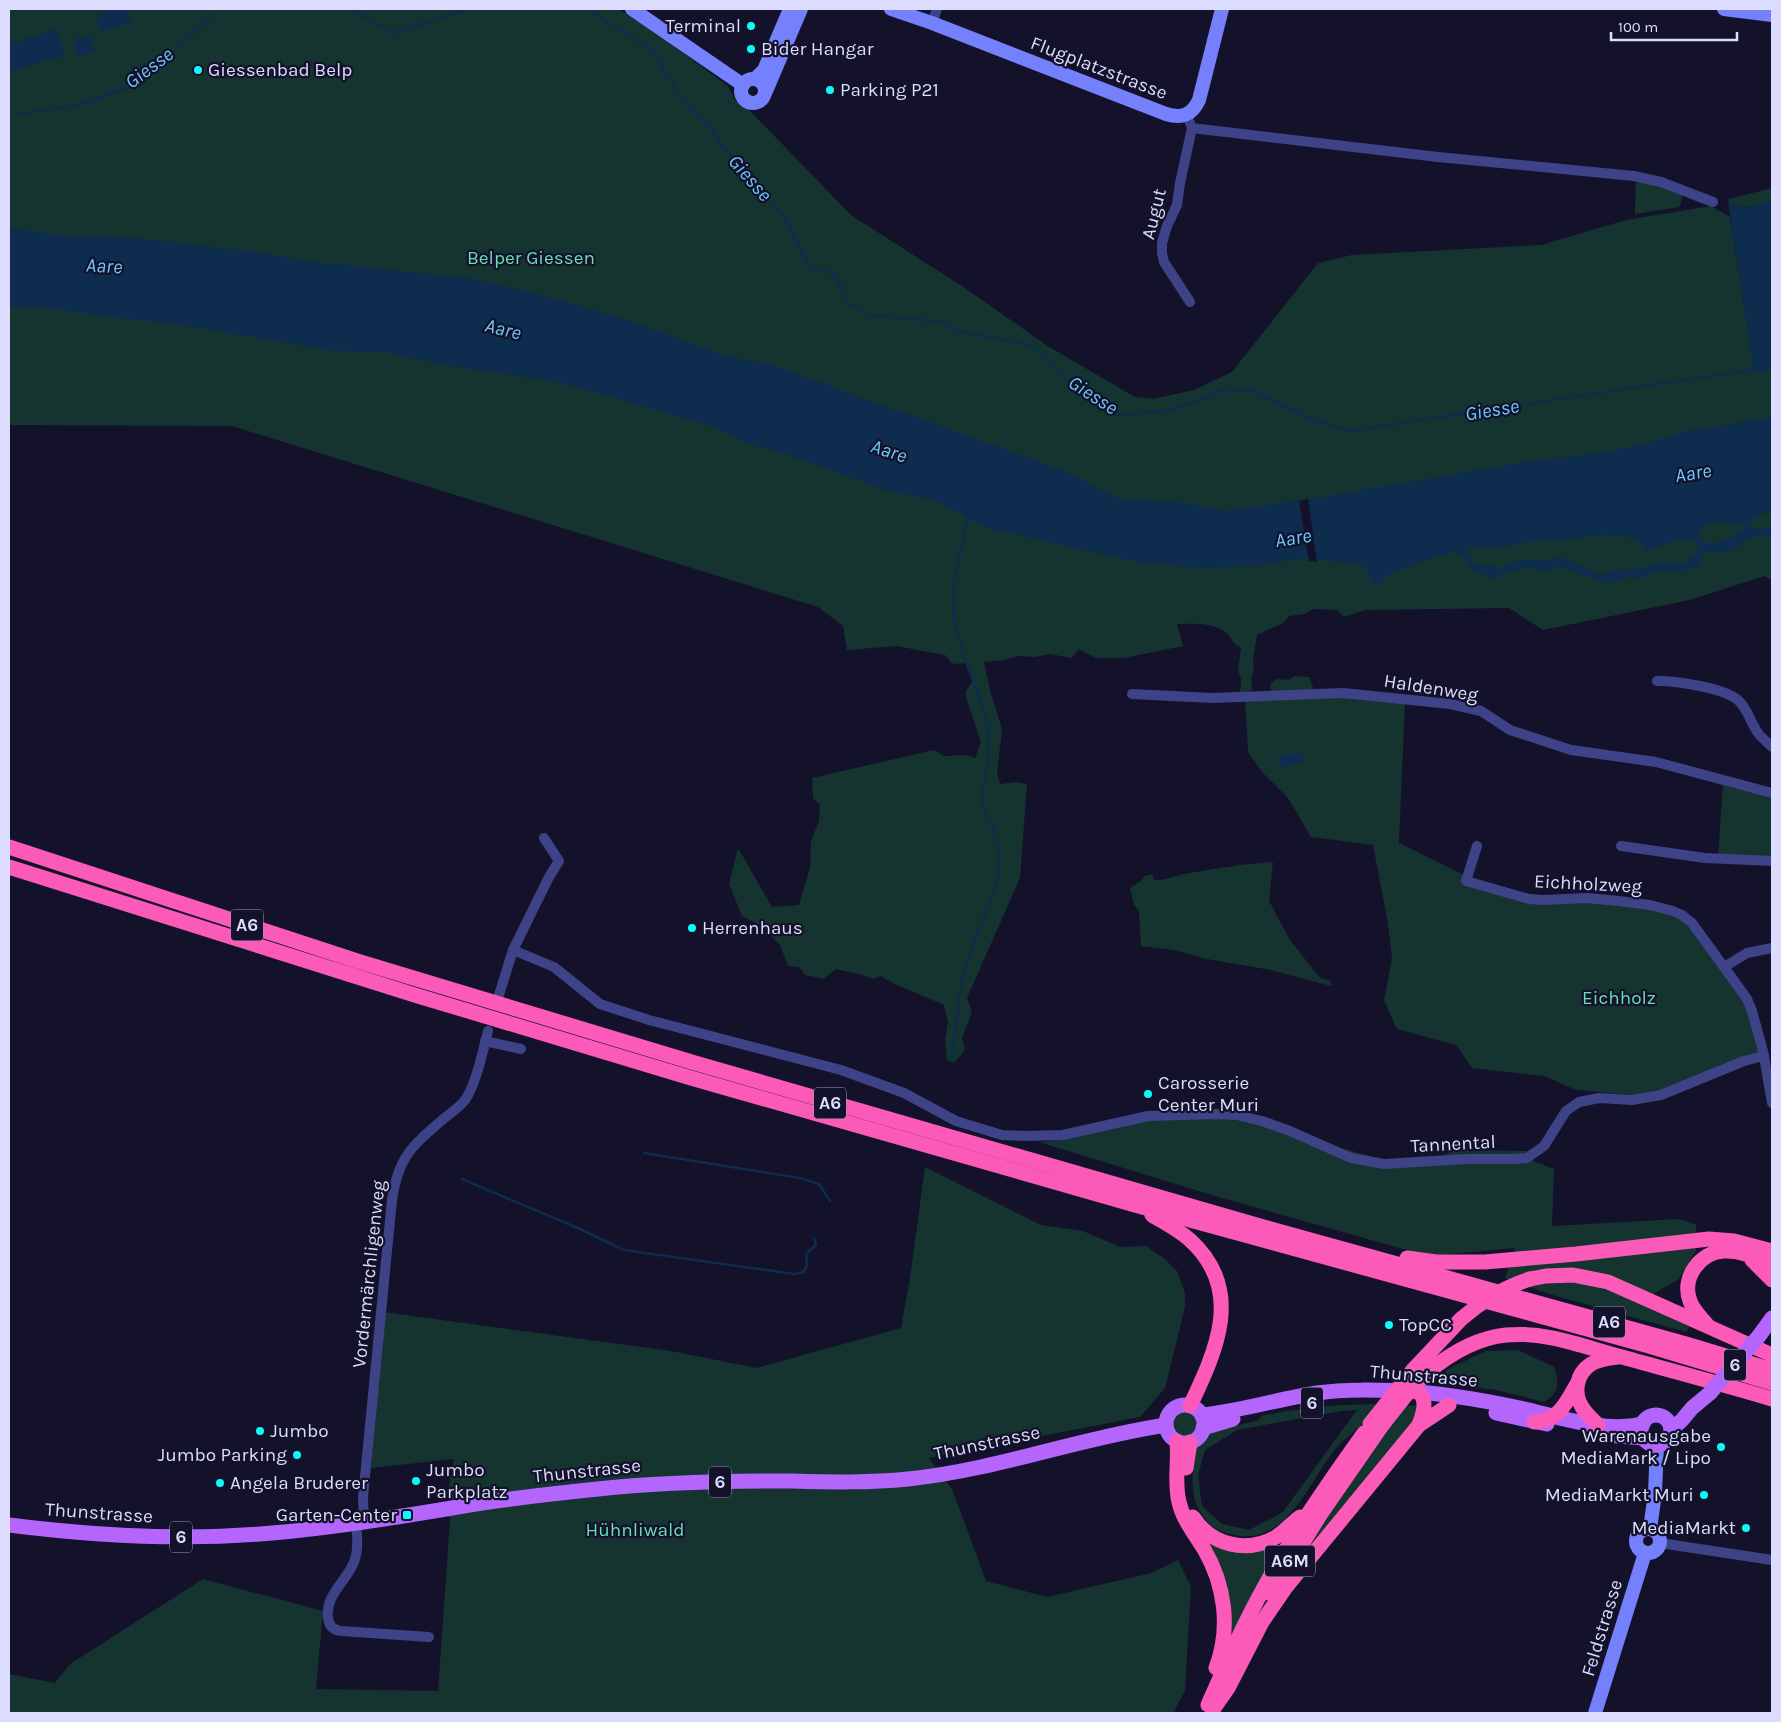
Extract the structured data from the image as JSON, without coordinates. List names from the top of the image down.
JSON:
{
  "streets": {
    "highway": ["A6", "A6M"],
    "main road": ["6", "Thunstrasse"],
    "street": [
      "Flugplatzstrasse",
      "Augut",
      "Haldenweg",
      "Eichholzweg",
      "Tannental",
      "Vordermärchligenweg",
      "Feldstrasse"
    ]
  },
  "crossings": [
    ["Flugplatzstrasse", "Augut"],
    ["Eichholzweg", "Tannental"],
    ["Vordermärchligenweg", "Thunstrasse"]
  ],
  "water": ["Giesse", "Aare"],
  "parks": ["Belper Giessen", "Eichholz", "Hühnliwald"],
  "places": {
    "other": [
      "Terminal",
      "Bider Hangar",
      "Giessenbad Belp",
      "Parking P21",
      "Herrenhaus",
      "Carosserie Center Muri",
      "TopCC",
      "Jumbo",
      "Warenausgabe MediaMark / Lipo",
      "Jumbo Parking",
      "Jumbo Parkplatz",
      "Angela Bruderer",
      "MediaMarkt Muri",
      "MediaMarkt"
    ],
    "transit": ["Garten-Center"]
  },
  "scale_bar": "100 m"
}
